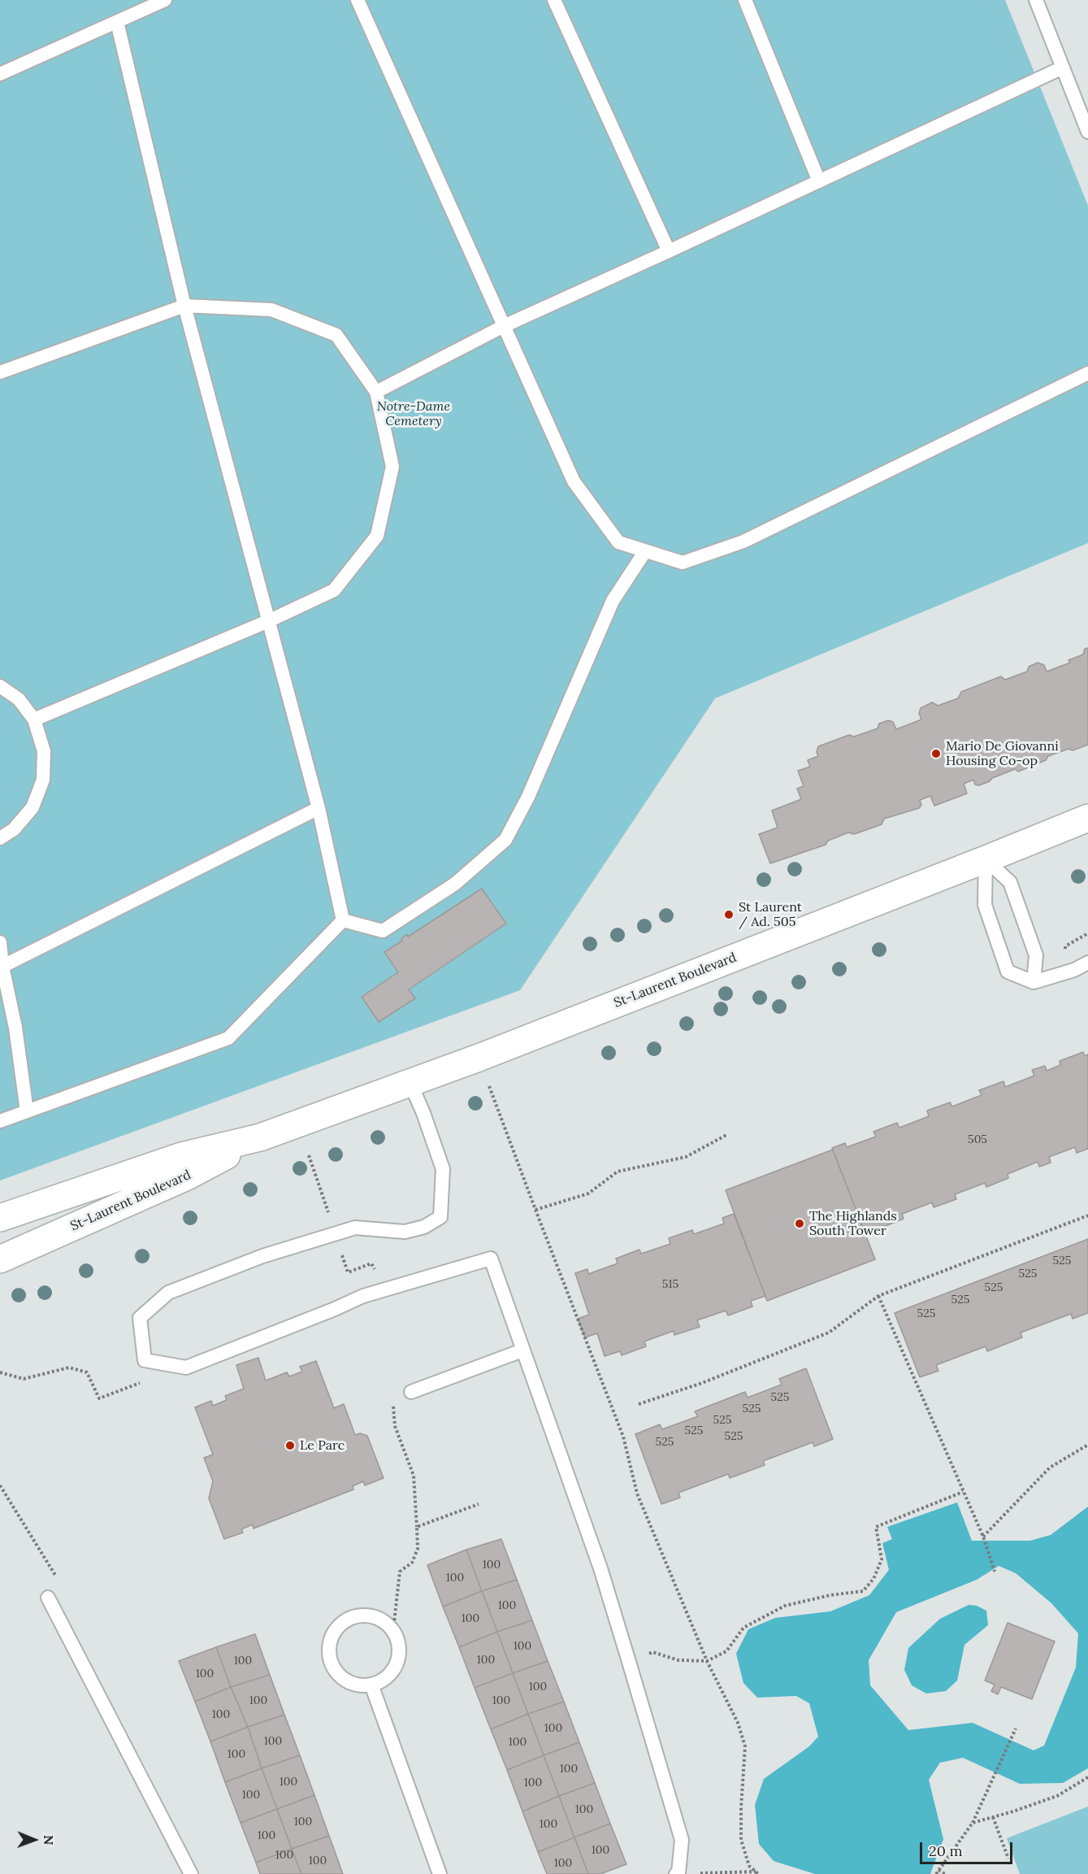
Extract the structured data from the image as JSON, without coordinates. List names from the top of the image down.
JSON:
{
  "streets": {
    "main road": ["St-Laurent Boulevard"]
  },
  "parks": ["Notre-Dame Cemetery"],
  "places": [
    "Mario De Giovanni Housing Co-op",
    "St Laurent / Ad. 505",
    "The Highlands South Tower",
    "Le Parc"
  ],
  "house_numbers": [
    "505",
    "525",
    "525",
    "515",
    "525",
    "525",
    "525",
    "525",
    "525",
    "525",
    "525",
    "525",
    "525",
    "100",
    "100",
    "100",
    "100",
    "100",
    "100",
    "100",
    "100",
    "100",
    "100",
    "100",
    "100",
    "100",
    "100",
    "100",
    "100",
    "100",
    "100",
    "100",
    "100",
    "100",
    "100",
    "100",
    "100",
    "100",
    "100",
    "100",
    "100"
  ],
  "scale_bar": "20 m",
  "north": "right"
}
